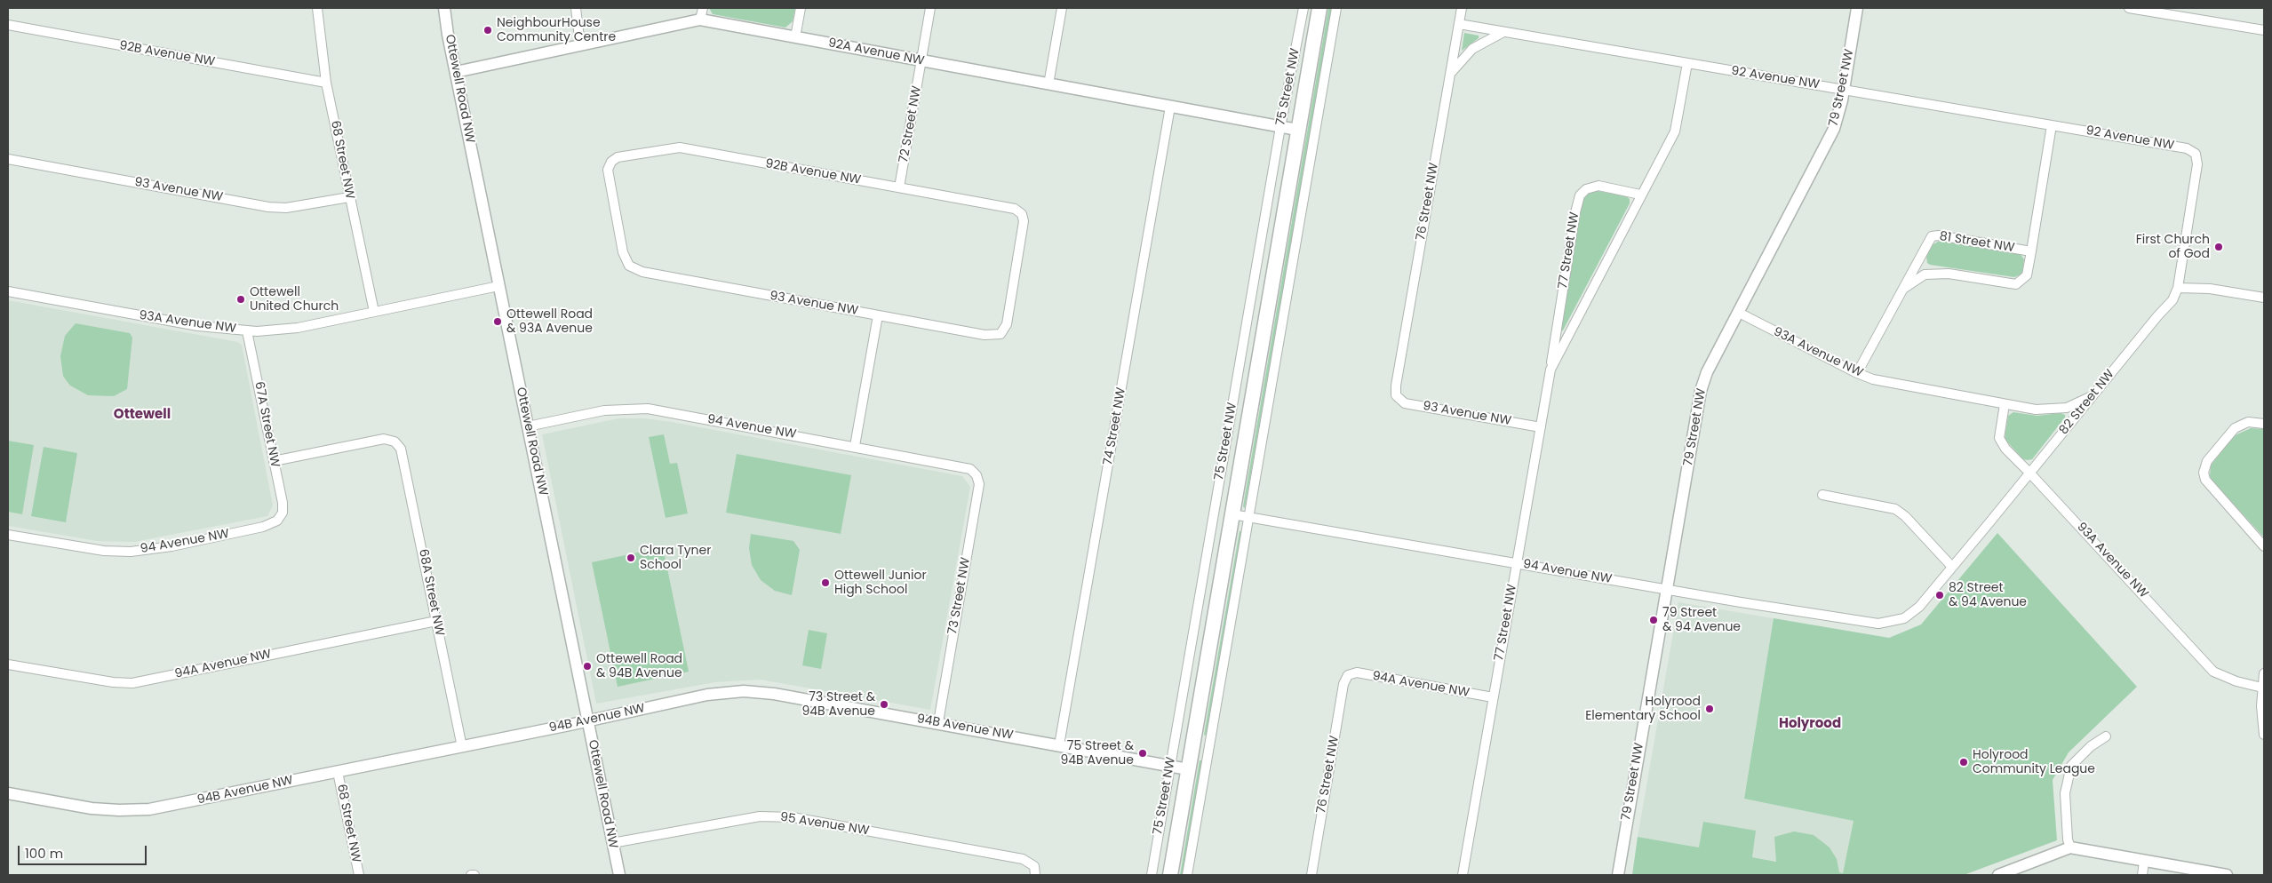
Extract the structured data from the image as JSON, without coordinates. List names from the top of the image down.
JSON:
{
  "streets": {
    "main road": ["75 Street NW"],
    "street": [
      "92A Avenue NW",
      "92B Avenue NW",
      "92 Avenue NW",
      "79 Street NW",
      "Ottewell Road NW",
      "72 Street NW",
      "68 Street NW",
      "93 Avenue NW",
      "76 Street NW",
      "81 Street NW",
      "77 Street NW",
      "93A Avenue NW",
      "82 Street NW",
      "67A Street NW",
      "74 Street NW",
      "94 Avenue NW",
      "68A Street NW",
      "73 Street NW",
      "94A Avenue NW",
      "94B Avenue NW",
      "95 Avenue NW"
    ]
  },
  "crossings": [
    ["92A Avenue NW", "75 Street NW"],
    ["92A Avenue NW", "Ottewell Road NW"],
    ["92A Avenue NW", "72 Street NW"],
    ["92A Avenue NW", "74 Street NW"],
    ["92B Avenue NW", "72 Street NW"],
    ["92B Avenue NW", "68 Street NW"],
    ["92B Avenue NW", "93 Avenue NW"],
    ["92 Avenue NW", "79 Street NW"],
    ["92 Avenue NW", "76 Street NW"],
    ["92 Avenue NW", "81 Street NW"],
    ["92 Avenue NW", "77 Street NW"],
    ["92 Avenue NW", "82 Street NW"],
    ["75 Street NW", "94 Avenue NW"],
    ["75 Street NW", "94B Avenue NW"],
    ["79 Street NW", "93A Avenue NW"],
    ["79 Street NW", "94 Avenue NW"],
    ["Ottewell Road NW", "93A Avenue NW"],
    ["Ottewell Road NW", "94 Avenue NW"],
    ["Ottewell Road NW", "94B Avenue NW"],
    ["Ottewell Road NW", "95 Avenue NW"],
    ["68 Street NW", "93 Avenue NW"],
    ["68 Street NW", "93A Avenue NW"],
    ["68 Street NW", "94B Avenue NW"],
    ["93 Avenue NW", "76 Street NW"],
    ["93 Avenue NW", "77 Street NW"],
    ["76 Street NW", "94A Avenue NW"],
    ["81 Street NW", "93A Avenue NW"],
    ["77 Street NW", "94 Avenue NW"],
    ["77 Street NW", "94A Avenue NW"],
    ["93A Avenue NW", "82 Street NW"],
    ["93A Avenue NW", "67A Street NW"],
    ["82 Street NW", "94 Avenue NW"],
    ["67A Street NW", "94 Avenue NW"],
    ["67A Street NW", "68A Street NW"],
    ["74 Street NW", "94B Avenue NW"],
    ["94 Avenue NW", "73 Street NW"],
    ["68A Street NW", "94A Avenue NW"],
    ["68A Street NW", "94B Avenue NW"],
    ["73 Street NW", "94B Avenue NW"]
  ],
  "districts": ["Ottewell", "Holyrood"],
  "places": [
    "NeighbourHouse Community Centre",
    "First Church of God",
    "Ottewell United Church",
    "Ottewell Road & 93A Avenue",
    "Clara Tyner School",
    "Ottewell Junior High School",
    "82 Street & 94 Avenue",
    "79 Street & 94 Avenue",
    "Ottewell Road & 94B Avenue",
    "73 Street & 94B Avenue",
    "Holyrood Elementary School",
    "75 Street & 94B Avenue",
    "Holyrood Community League"
  ],
  "scale_bar": "100 m"
}
